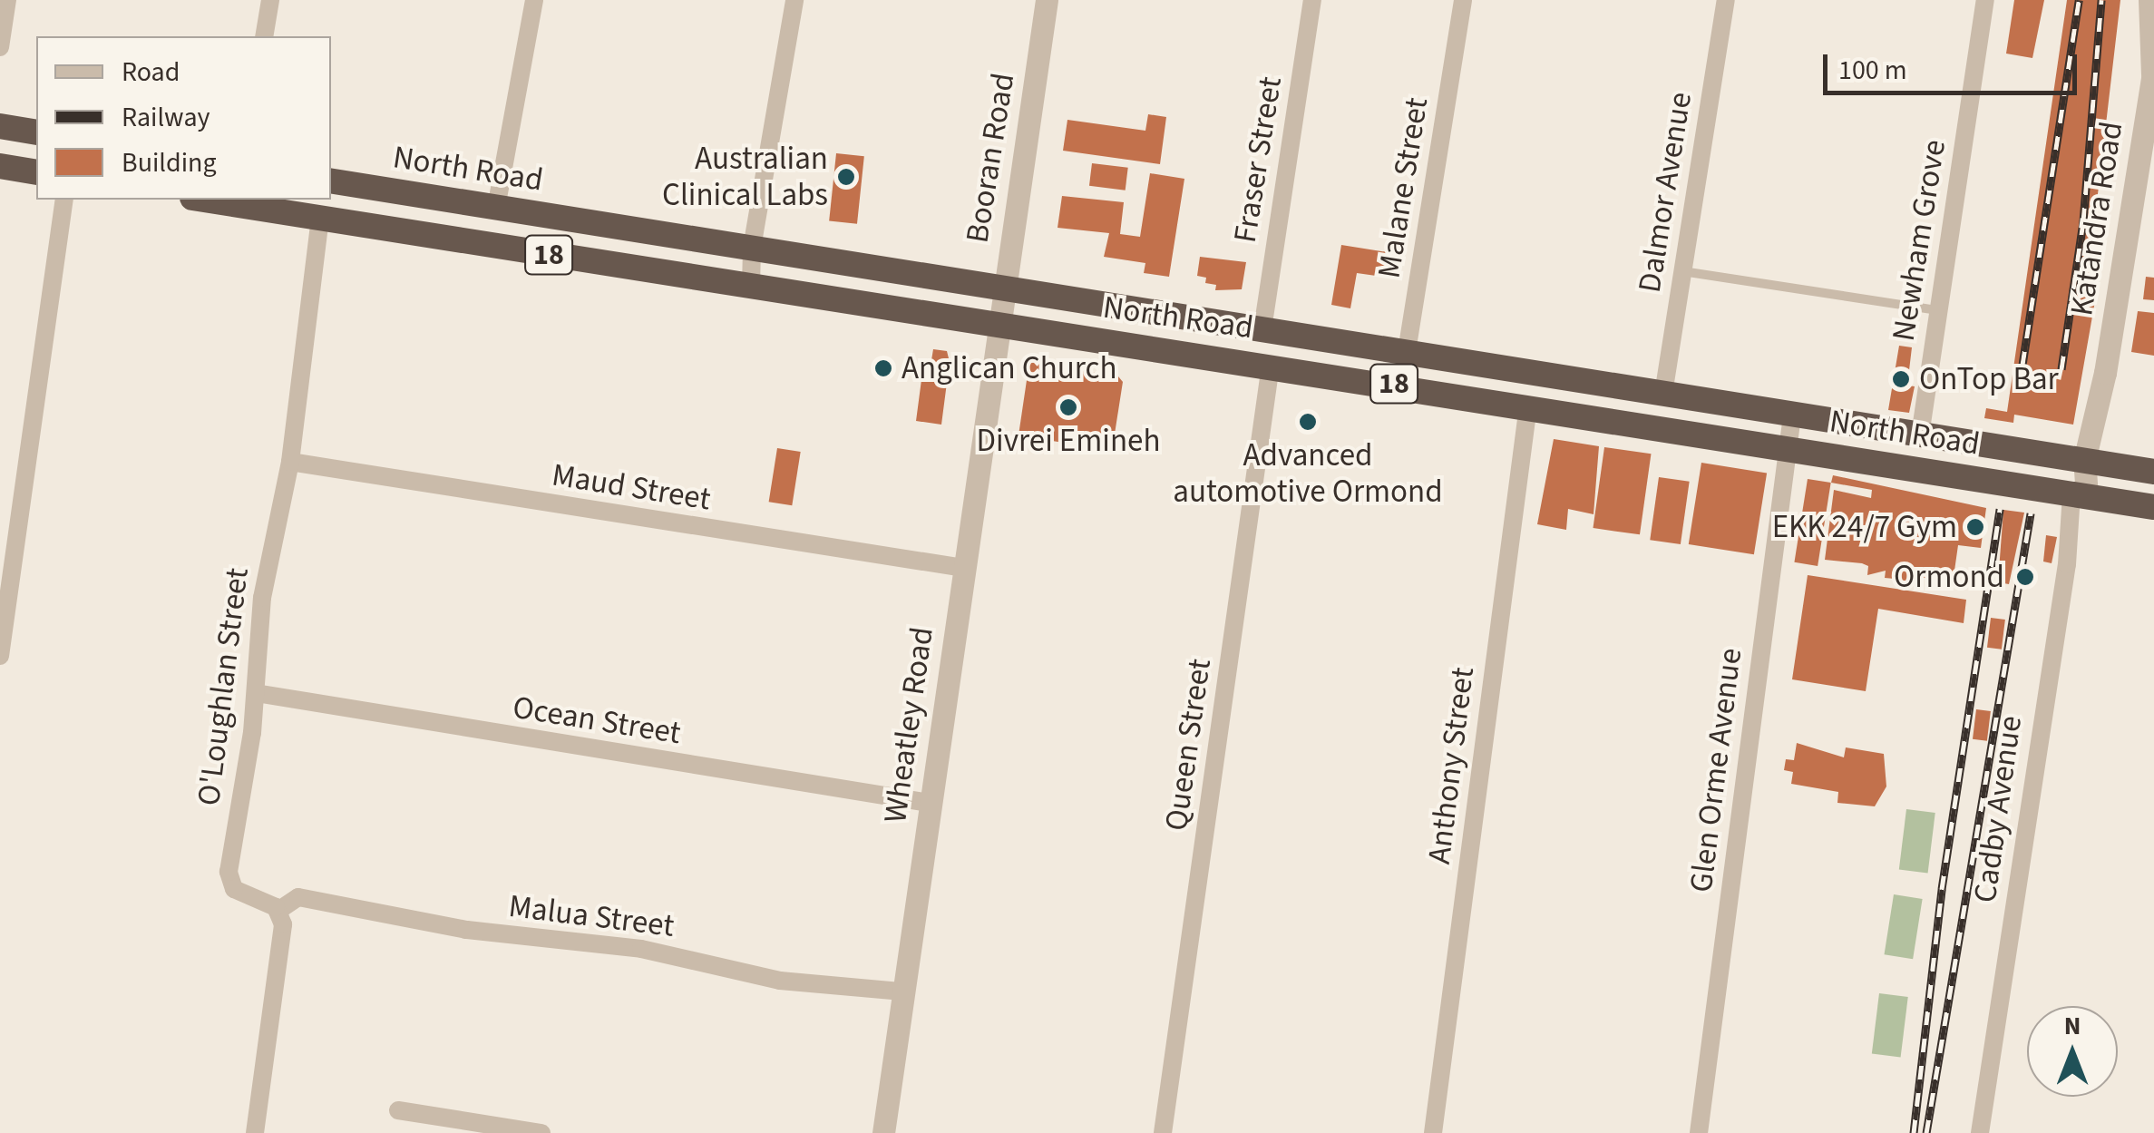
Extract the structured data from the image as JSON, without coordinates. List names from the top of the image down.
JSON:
{
  "streets": {
    "highway": ["North Road", "18"],
    "street": [
      "Booran Road",
      "Fraser Street",
      "Malane Street",
      "Dalmor Avenue",
      "Katandra Road",
      "Newham Grove",
      "Maud Street",
      "O'Loughlan Street",
      "Ocean Street",
      "Wheatley Road",
      "Queen Street",
      "Anthony Street",
      "Glen Orme Avenue",
      "Cadby Avenue",
      "Malua Street"
    ]
  },
  "crossings": [
    ["Booran Road", "North Road"],
    ["Booran Road", "Wheatley Road"],
    ["Fraser Street", "North Road"],
    ["North Road", "Malane Street"],
    ["North Road", "Dalmor Avenue"],
    ["North Road", "Katandra Road"],
    ["North Road", "Newham Grove"],
    ["North Road", "O'Loughlan Street"],
    ["North Road", "Wheatley Road"],
    ["North Road", "Queen Street"],
    ["North Road", "Anthony Street"],
    ["North Road", "Glen Orme Avenue"],
    ["North Road", "Cadby Avenue"],
    ["Katandra Road", "Cadby Avenue"],
    ["Maud Street", "O'Loughlan Street"],
    ["Maud Street", "Wheatley Road"],
    ["O'Loughlan Street", "Ocean Street"],
    ["O'Loughlan Street", "Malua Street"],
    ["Ocean Street", "Wheatley Road"],
    ["Wheatley Road", "Malua Street"]
  ],
  "places": [
    "Australian Clinical Labs",
    "Anglican Church",
    "OnTop Bar",
    "Divrei Emineh",
    "Advanced automotive Ormond",
    "EKK 24/7 Gym",
    "Ormond"
  ],
  "legend": ["Road", "Railway", "Building"],
  "scale_bar": "100 m",
  "north": "top"
}
